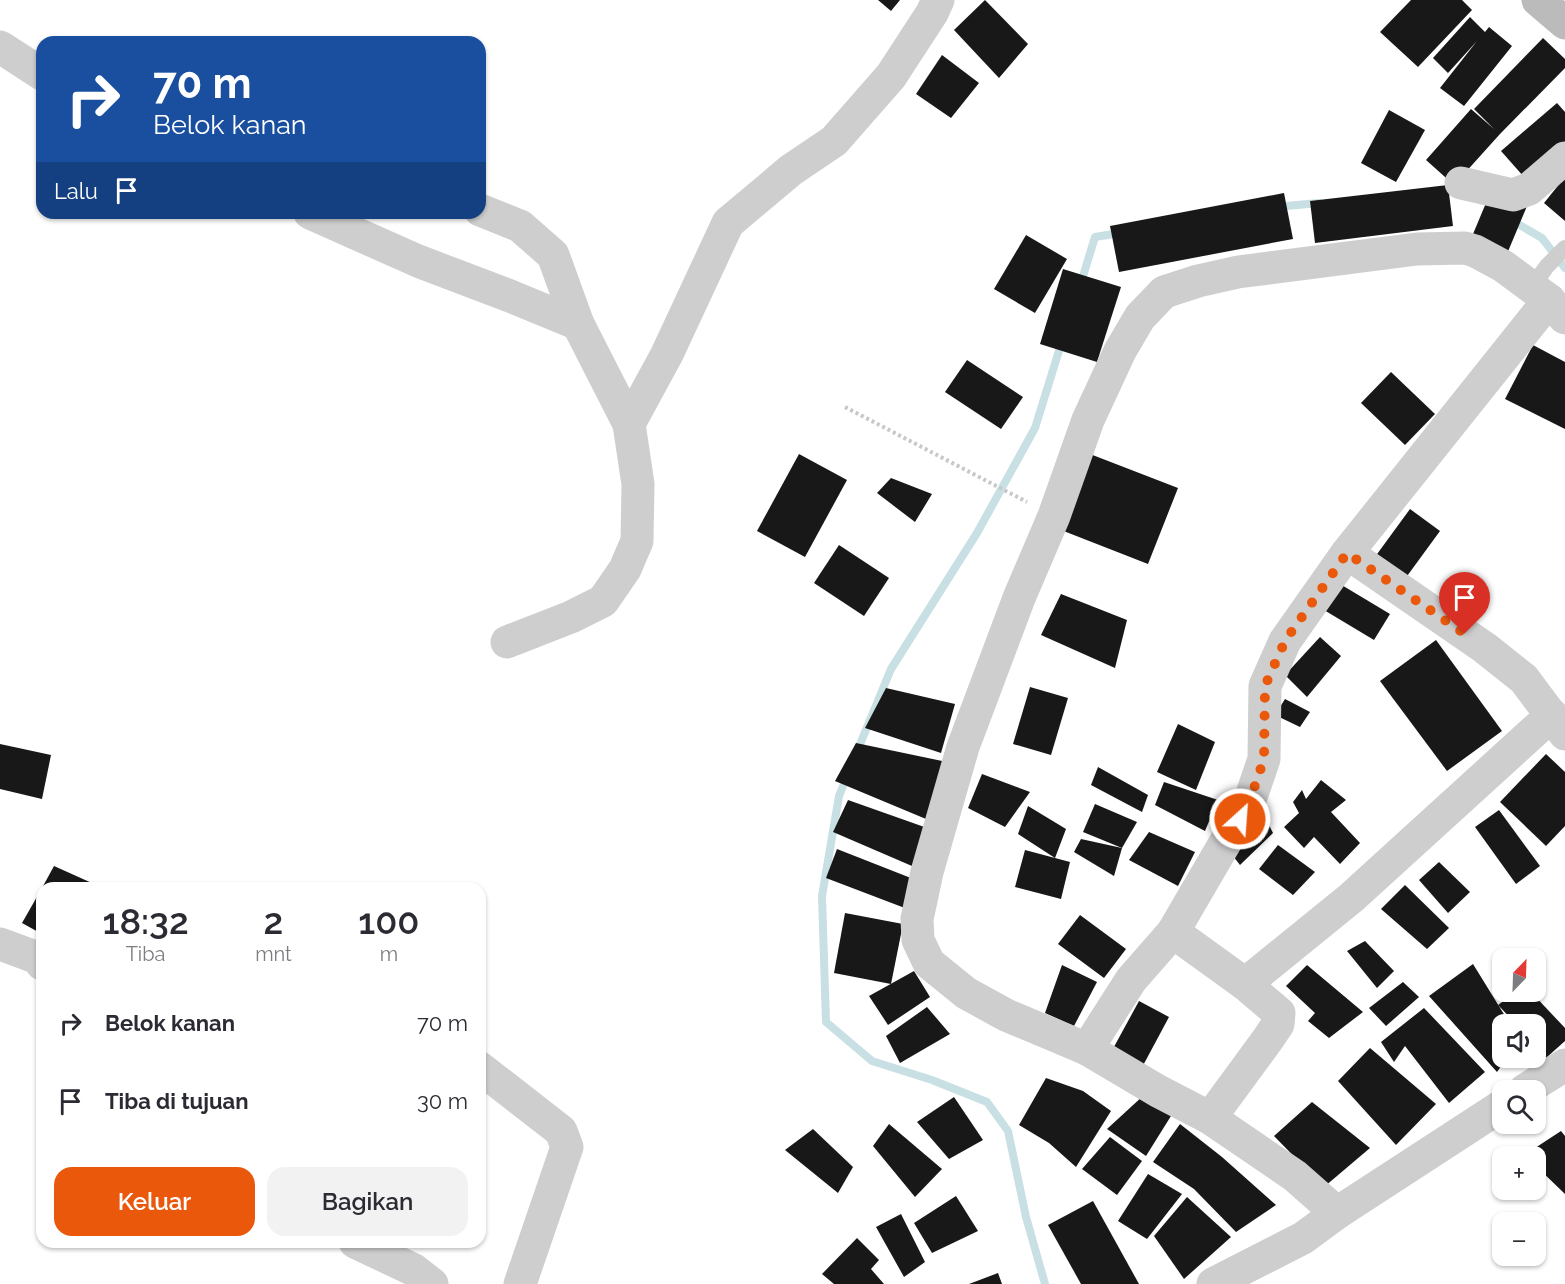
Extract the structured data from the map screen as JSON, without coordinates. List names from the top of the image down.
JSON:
{
  "north": "top right",
  "page": {
    "turn": ["70 m", "Belok kanan"],
    "then": "Lalu",
    "eta": [
      "18:32",
      "Tiba",
      "2",
      "mnt",
      "100",
      "m"
    ],
    "map_buttons": ["+", "−"],
    "list": [
      {
        "name": "Belok kanan",
        "value": "70 m"
      },
      {
        "name": "Tiba di tujuan",
        "value": "30 m"
      }
    ],
    "buttons": ["Keluar", "Bagikan"]
  }
}
